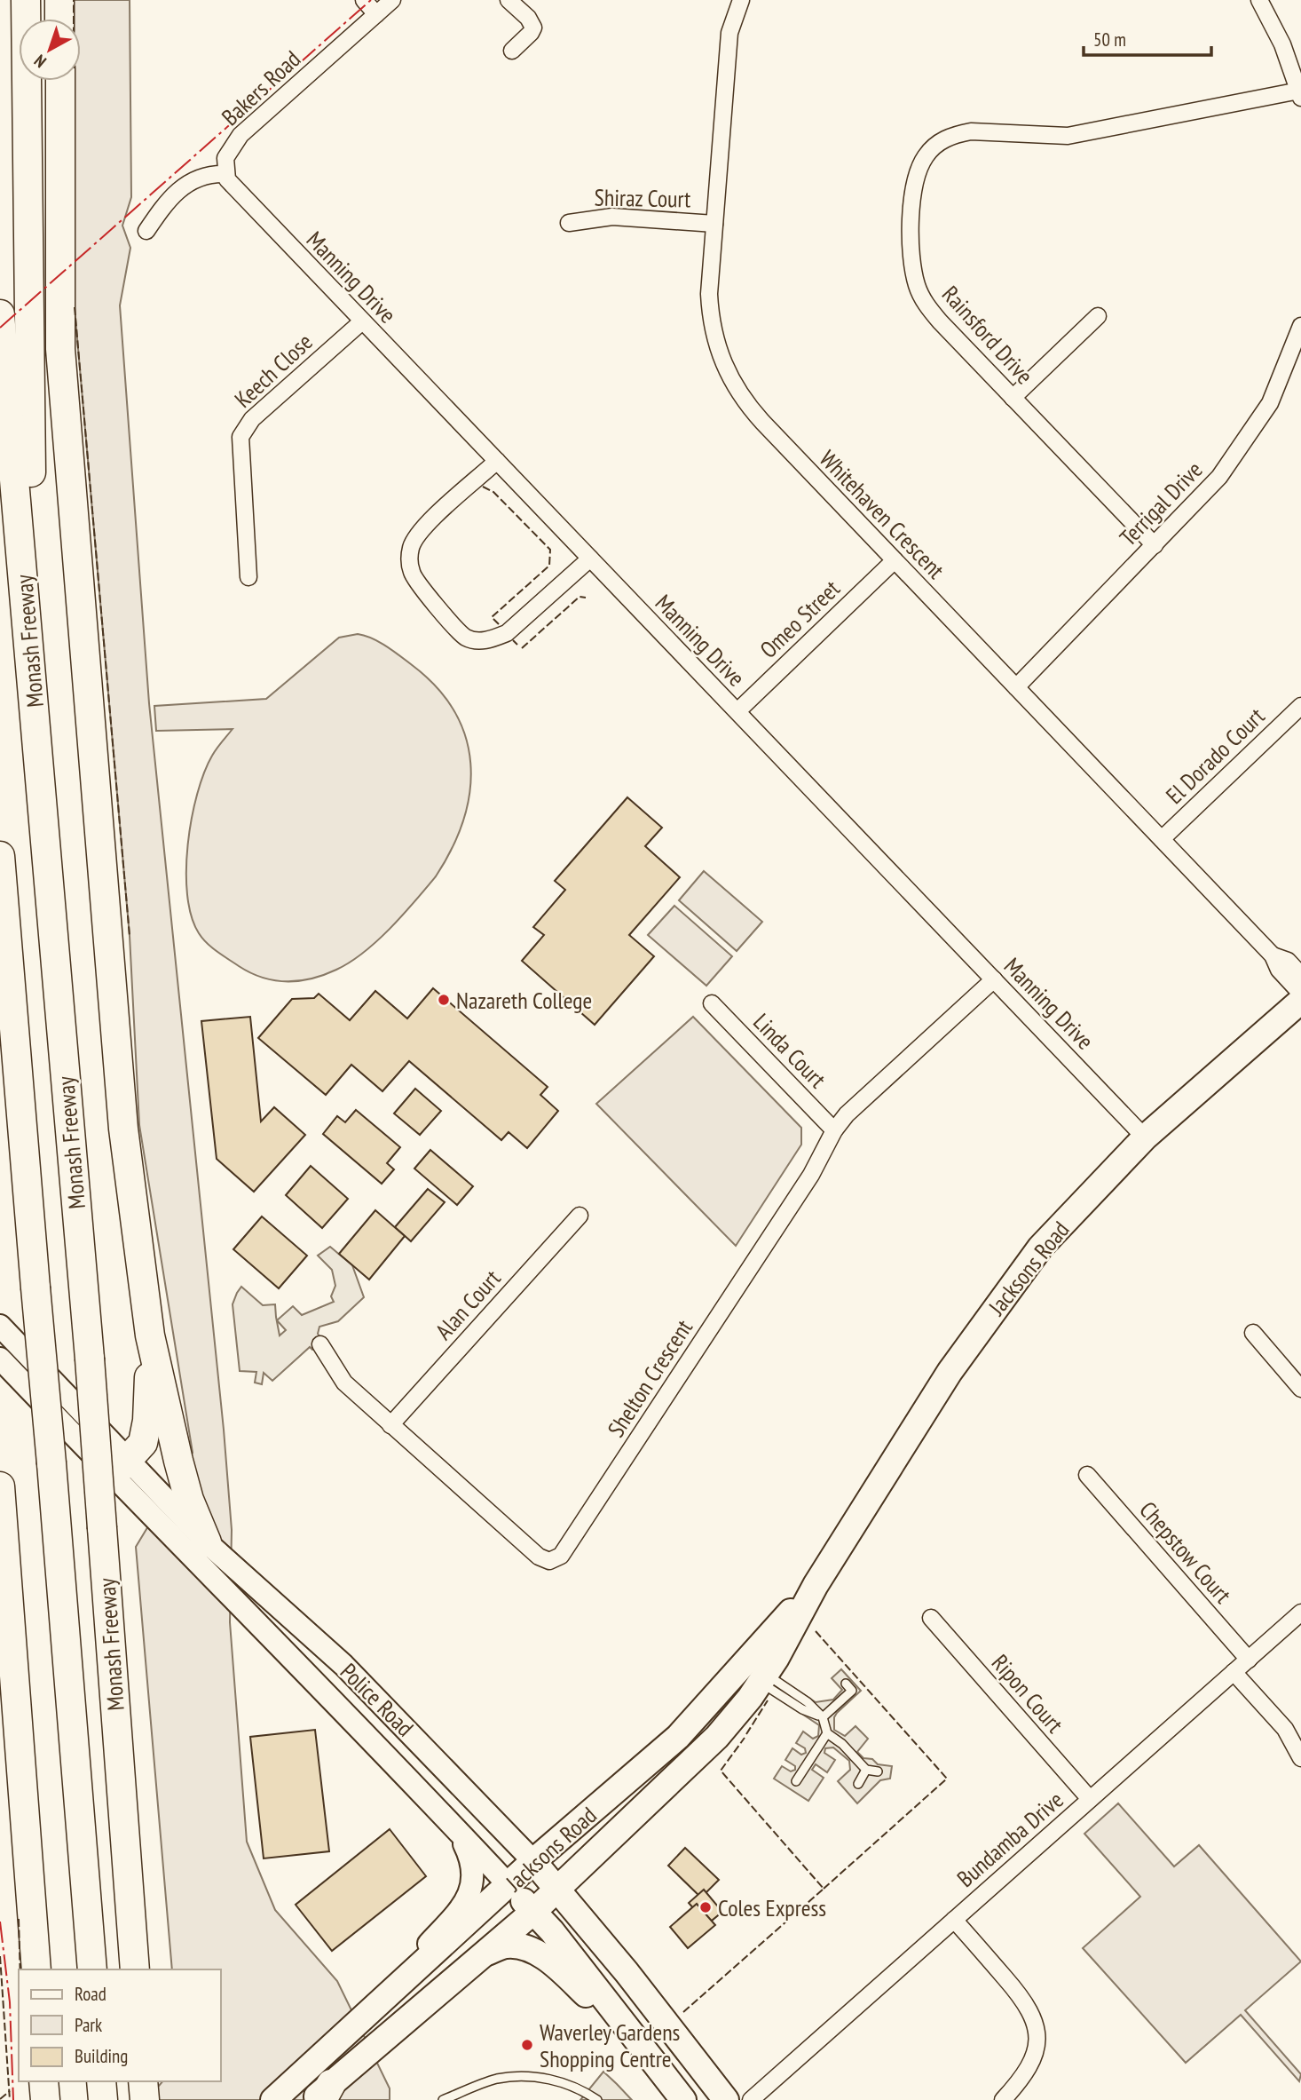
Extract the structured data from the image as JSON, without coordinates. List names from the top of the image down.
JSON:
{
  "streets": {
    "highway": ["Monash Freeway"],
    "main road": ["Jacksons Road", "Police Road"],
    "street": [
      "Bakers Road",
      "Shiraz Court",
      "Manning Drive",
      "Rainsford Drive",
      "Keech Close",
      "Terrigal Drive",
      "Whitehaven Crescent",
      "Omeo Street",
      "El Dorado Court",
      "Linda Court",
      "Alan Court",
      "Shelton Crescent",
      "Chepstow Court",
      "Ripon Court",
      "Bundamba Drive"
    ]
  },
  "crossings": [
    ["Bakers Road", "Manning Drive"],
    ["Shiraz Court", "Whitehaven Crescent"],
    ["Manning Drive", "Keech Close"],
    ["Manning Drive", "Omeo Street"],
    ["Manning Drive", "Jacksons Road"],
    ["Manning Drive", "Shelton Crescent"],
    ["Rainsford Drive", "Terrigal Drive"],
    ["Terrigal Drive", "Whitehaven Crescent"],
    ["Whitehaven Crescent", "Omeo Street"],
    ["Whitehaven Crescent", "El Dorado Court"],
    ["Linda Court", "Shelton Crescent"],
    ["Jacksons Road", "Police Road"],
    ["Alan Court", "Shelton Crescent"],
    ["Chepstow Court", "Bundamba Drive"],
    ["Ripon Court", "Bundamba Drive"]
  ],
  "places": ["Nazareth College", "Coles Express", "Waverley Gardens Shopping Centre"],
  "legend": ["Road", "Park", "Building"],
  "scale_bar": "50 m",
  "north": "bottom left"
}
